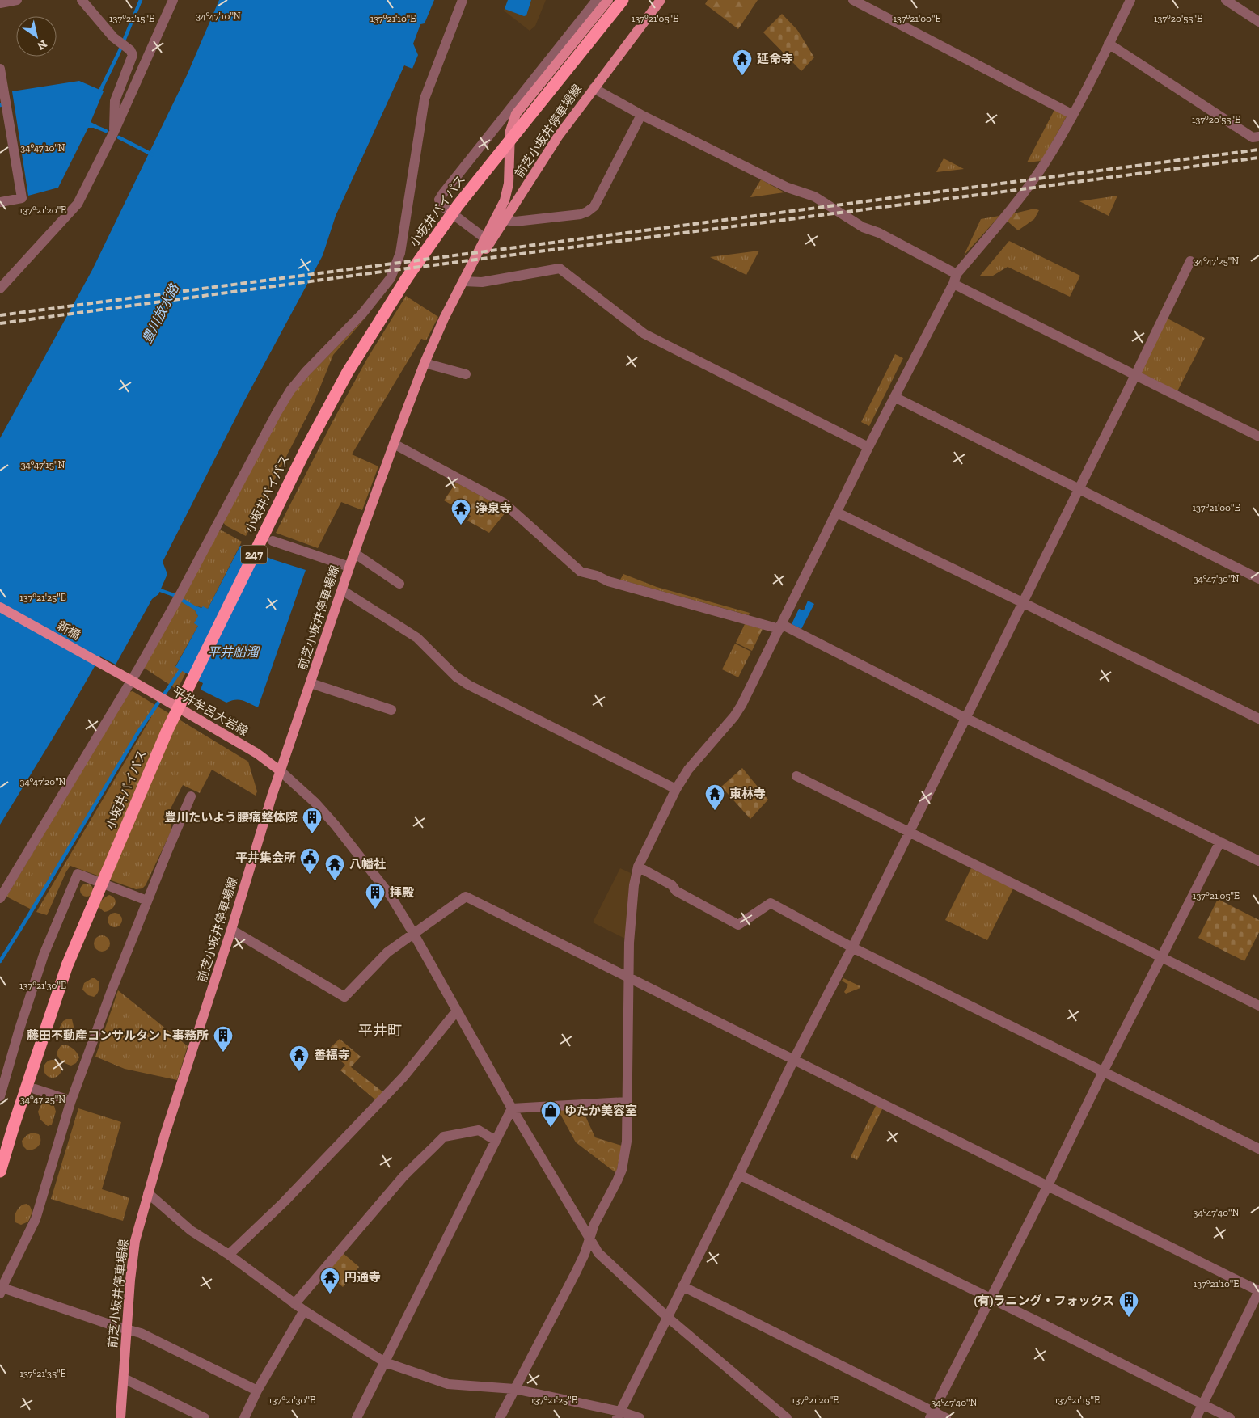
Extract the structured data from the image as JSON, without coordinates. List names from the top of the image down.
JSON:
{
  "streets": {
    "highway": ["小坂井バイパス", "247"],
    "main road": ["前芝小坂井停車場線", "新橋", "平井牟呂大岩線"]
  },
  "crossings": [
    ["前芝小坂井停車場線", "平井牟呂大岩線"],
    ["新橋", "平井牟呂大岩線"]
  ],
  "districts": ["平井町"],
  "water": ["豊川放水路", "平井船溜"],
  "places": {
    "temple": [
      "延命寺",
      "浄泉寺",
      "東林寺",
      "八幡社",
      "善福寺",
      "円通寺"
    ],
    "building": [
      "豊川たいよう腰痛整体院",
      "拝殿",
      "藤田不動産コンサルタント事務所",
      "(有)ラニング・フォックス"
    ],
    "public building": ["平井集会所"],
    "shop": ["ゆたか美容室"]
  },
  "north": "bottom right",
  "coordinates": [
    "34°47'10\"N",
    "137°21'15\"E",
    "137°21'05\"E",
    "137°21'00\"E",
    "137°21'10\"E",
    "137°20'55\"E",
    "137°21'20\"E",
    "34°47'25\"N",
    "34°47'15\"N",
    "34°47'30\"N",
    "137°21'25\"E",
    "34°47'20\"N",
    "137°21'30\"E",
    "34°47'40\"N",
    "137°21'35\"E"
  ]
}
